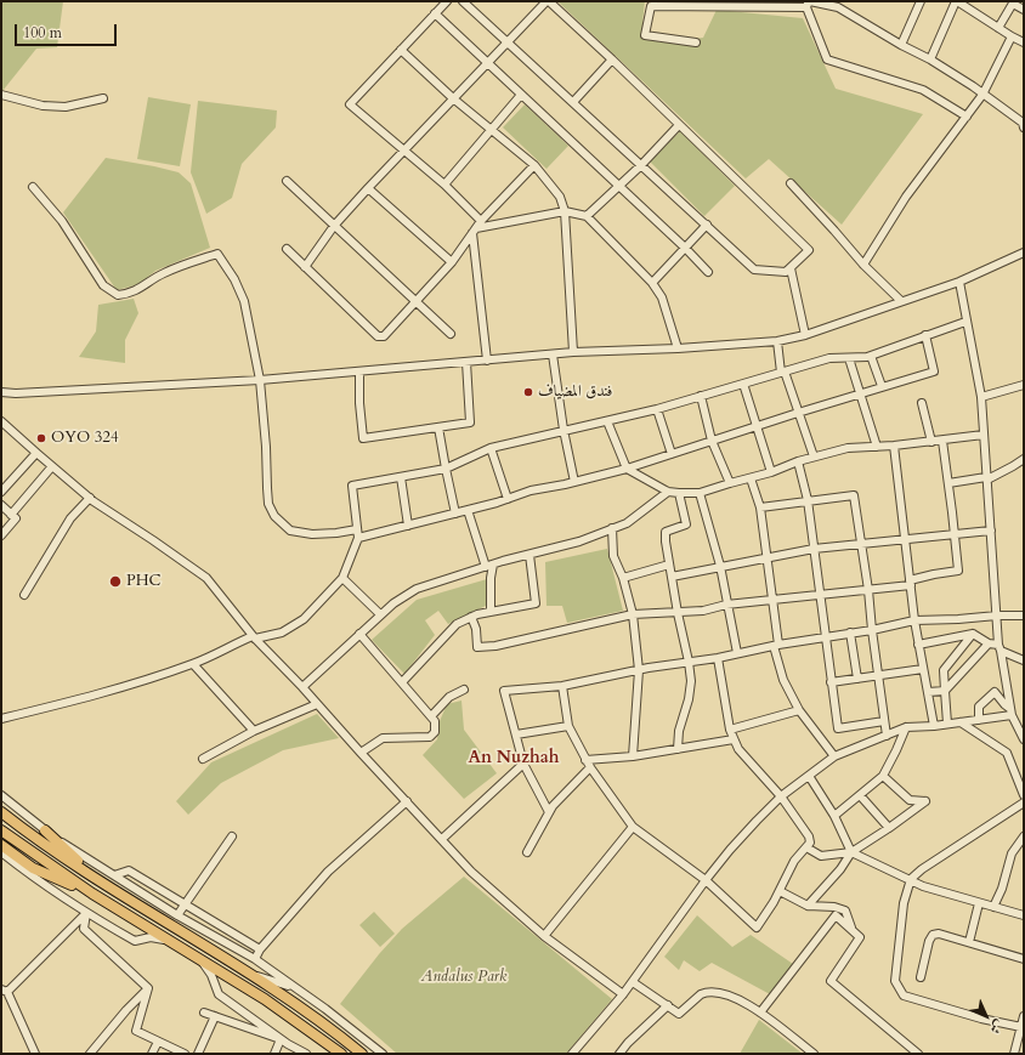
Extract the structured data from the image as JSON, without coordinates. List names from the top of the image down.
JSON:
{
  "districts": ["An Nuzhah"],
  "parks": ["Andalus Park"],
  "places": ["فندق المضياف", "OYO 324", "PHC"],
  "scale_bar": "100 m",
  "north": "bottom right"
}
